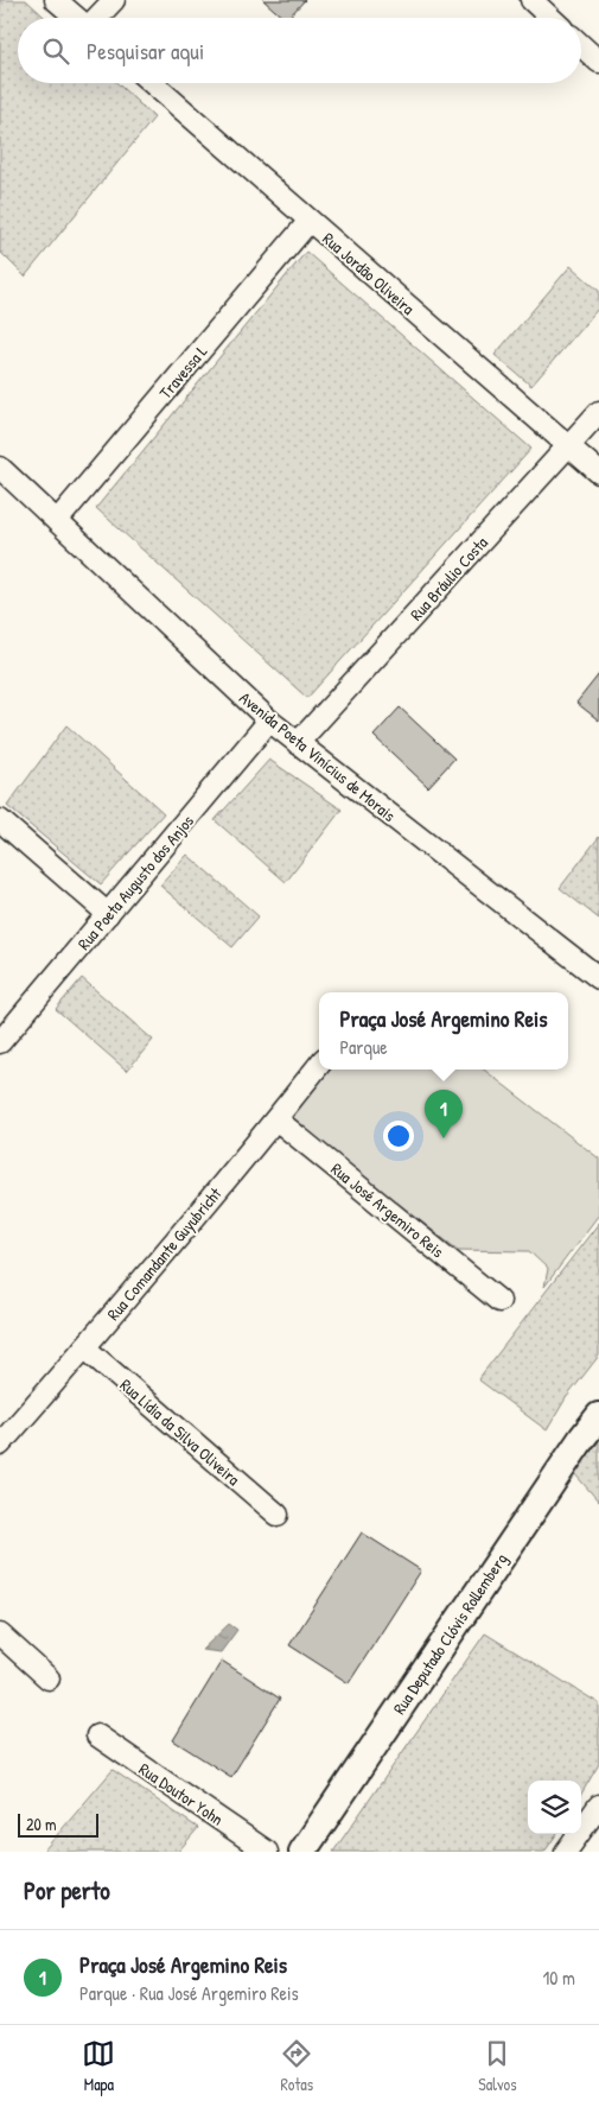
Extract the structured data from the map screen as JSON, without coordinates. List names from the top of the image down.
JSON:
{
  "streets": {
    "street": [
      "Rua Jordão Oliveira",
      "Travessa L",
      "Rua Bráulio Costa",
      "Avenida Poeta Vinícius de Morais",
      "Rua Poeta Augusto dos Anjos",
      "Rua José Argemiro Reis",
      "Rua Comandante Guyubricht",
      "Rua Lídia da Silva Oliveira",
      "Rua Deputado Clóvis Rollemberg",
      "Rua Doutor Yohn"
    ]
  },
  "crossings": [
    ["Rua Jordão Oliveira", "Travessa L"],
    ["Rua Jordão Oliveira", "Rua Bráulio Costa"],
    ["Travessa L", "Avenida Poeta Vinícius de Morais"],
    ["Rua Bráulio Costa", "Avenida Poeta Vinícius de Morais"],
    ["Avenida Poeta Vinícius de Morais", "Rua Poeta Augusto dos Anjos"],
    ["Rua José Argemiro Reis", "Rua Comandante Guyubricht"],
    ["Rua Comandante Guyubricht", "Rua Lídia da Silva Oliveira"]
  ],
  "scale_bar": "20 m",
  "page": {
    "search": "Pesquisar aqui",
    "popup": ["Praça José Argemino Reis", "Parque"],
    "pins": "1",
    "scale": "20 m",
    "heading": "Por perto",
    "list": [
      {
        "mark": "1",
        "name": "Praça José Argemino Reis",
        "note": "Parque · Rua José Argemiro Reis",
        "value": "10 m"
      }
    ],
    "nav": ["Mapa", "Rotas", "Salvos"]
  }
}
